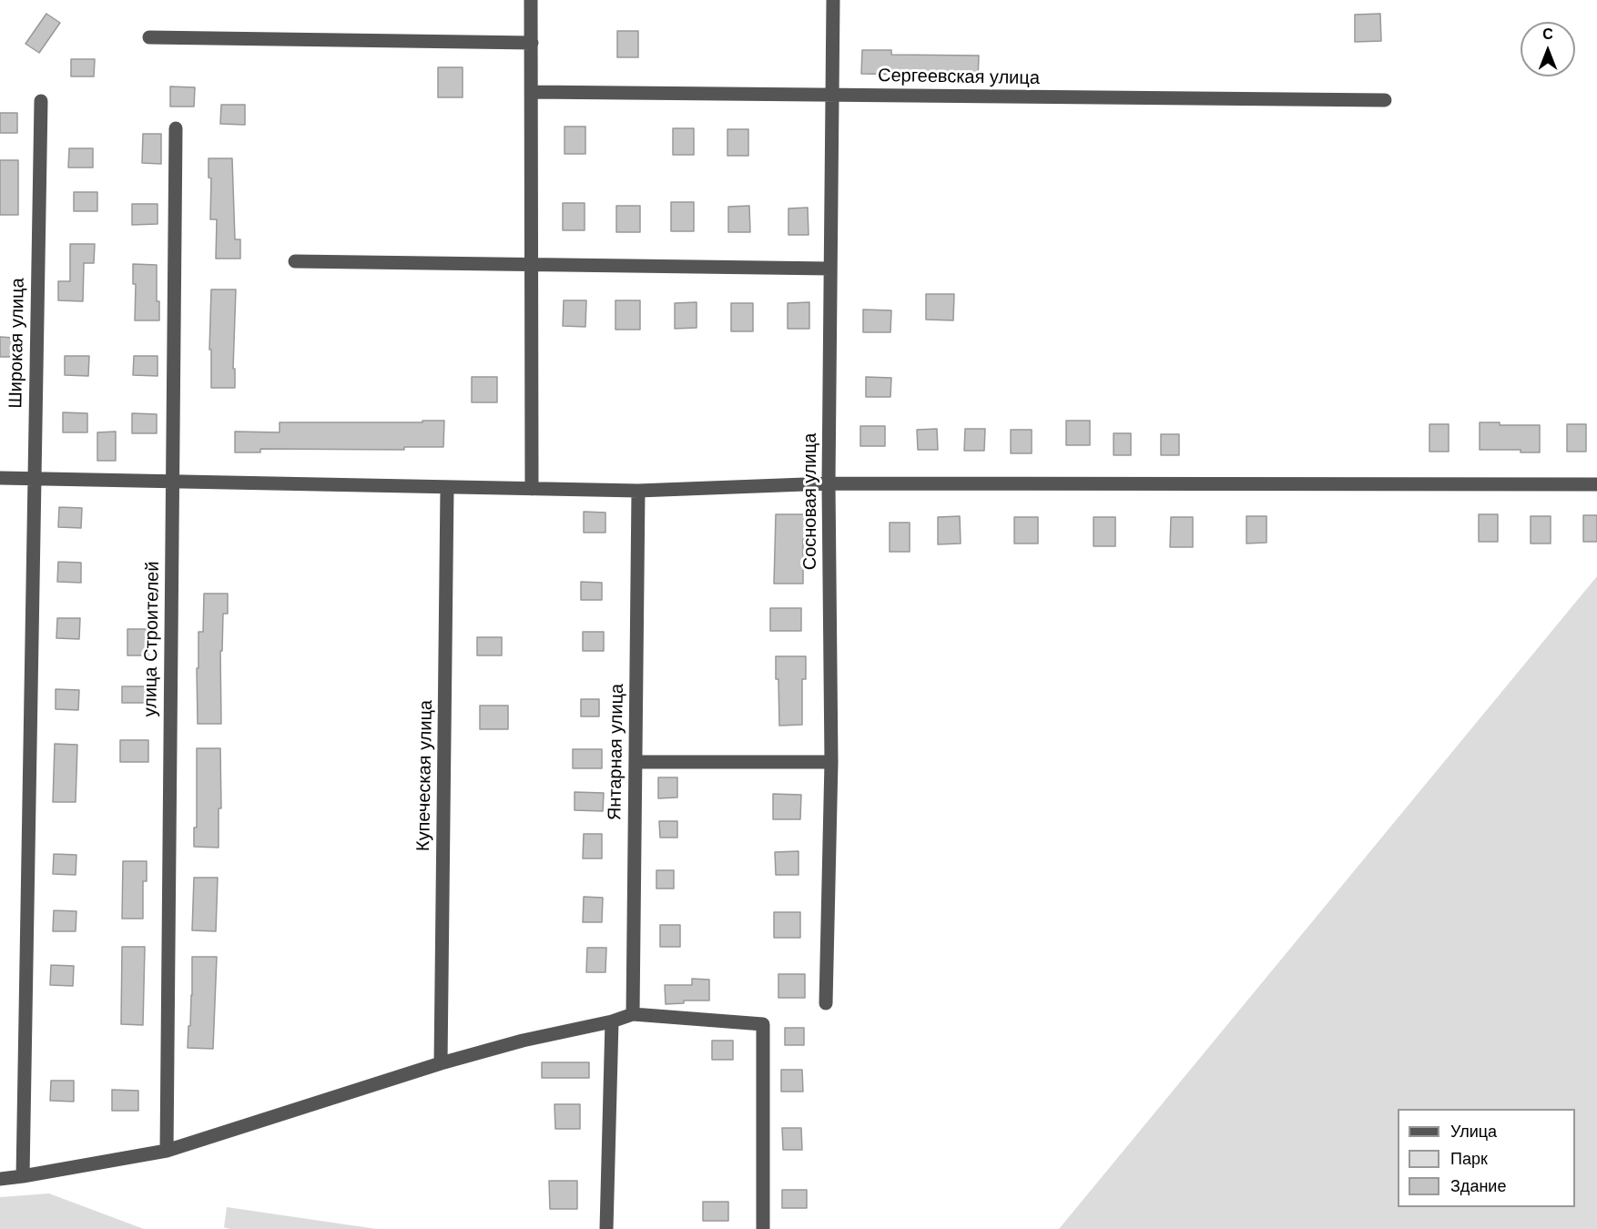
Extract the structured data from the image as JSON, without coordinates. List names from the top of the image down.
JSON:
{
  "streets": {
    "street": [
      "Сергеевская улица",
      "Широкая улица",
      "Сосновая улица",
      "улица Строителей",
      "Янтарная улица",
      "Купеческая улица"
    ]
  },
  "crossings": [
    ["Сергеевская улица", "Сосновая улица"]
  ],
  "legend": ["Улица", "Парк", "Здание"],
  "north": "top"
}
